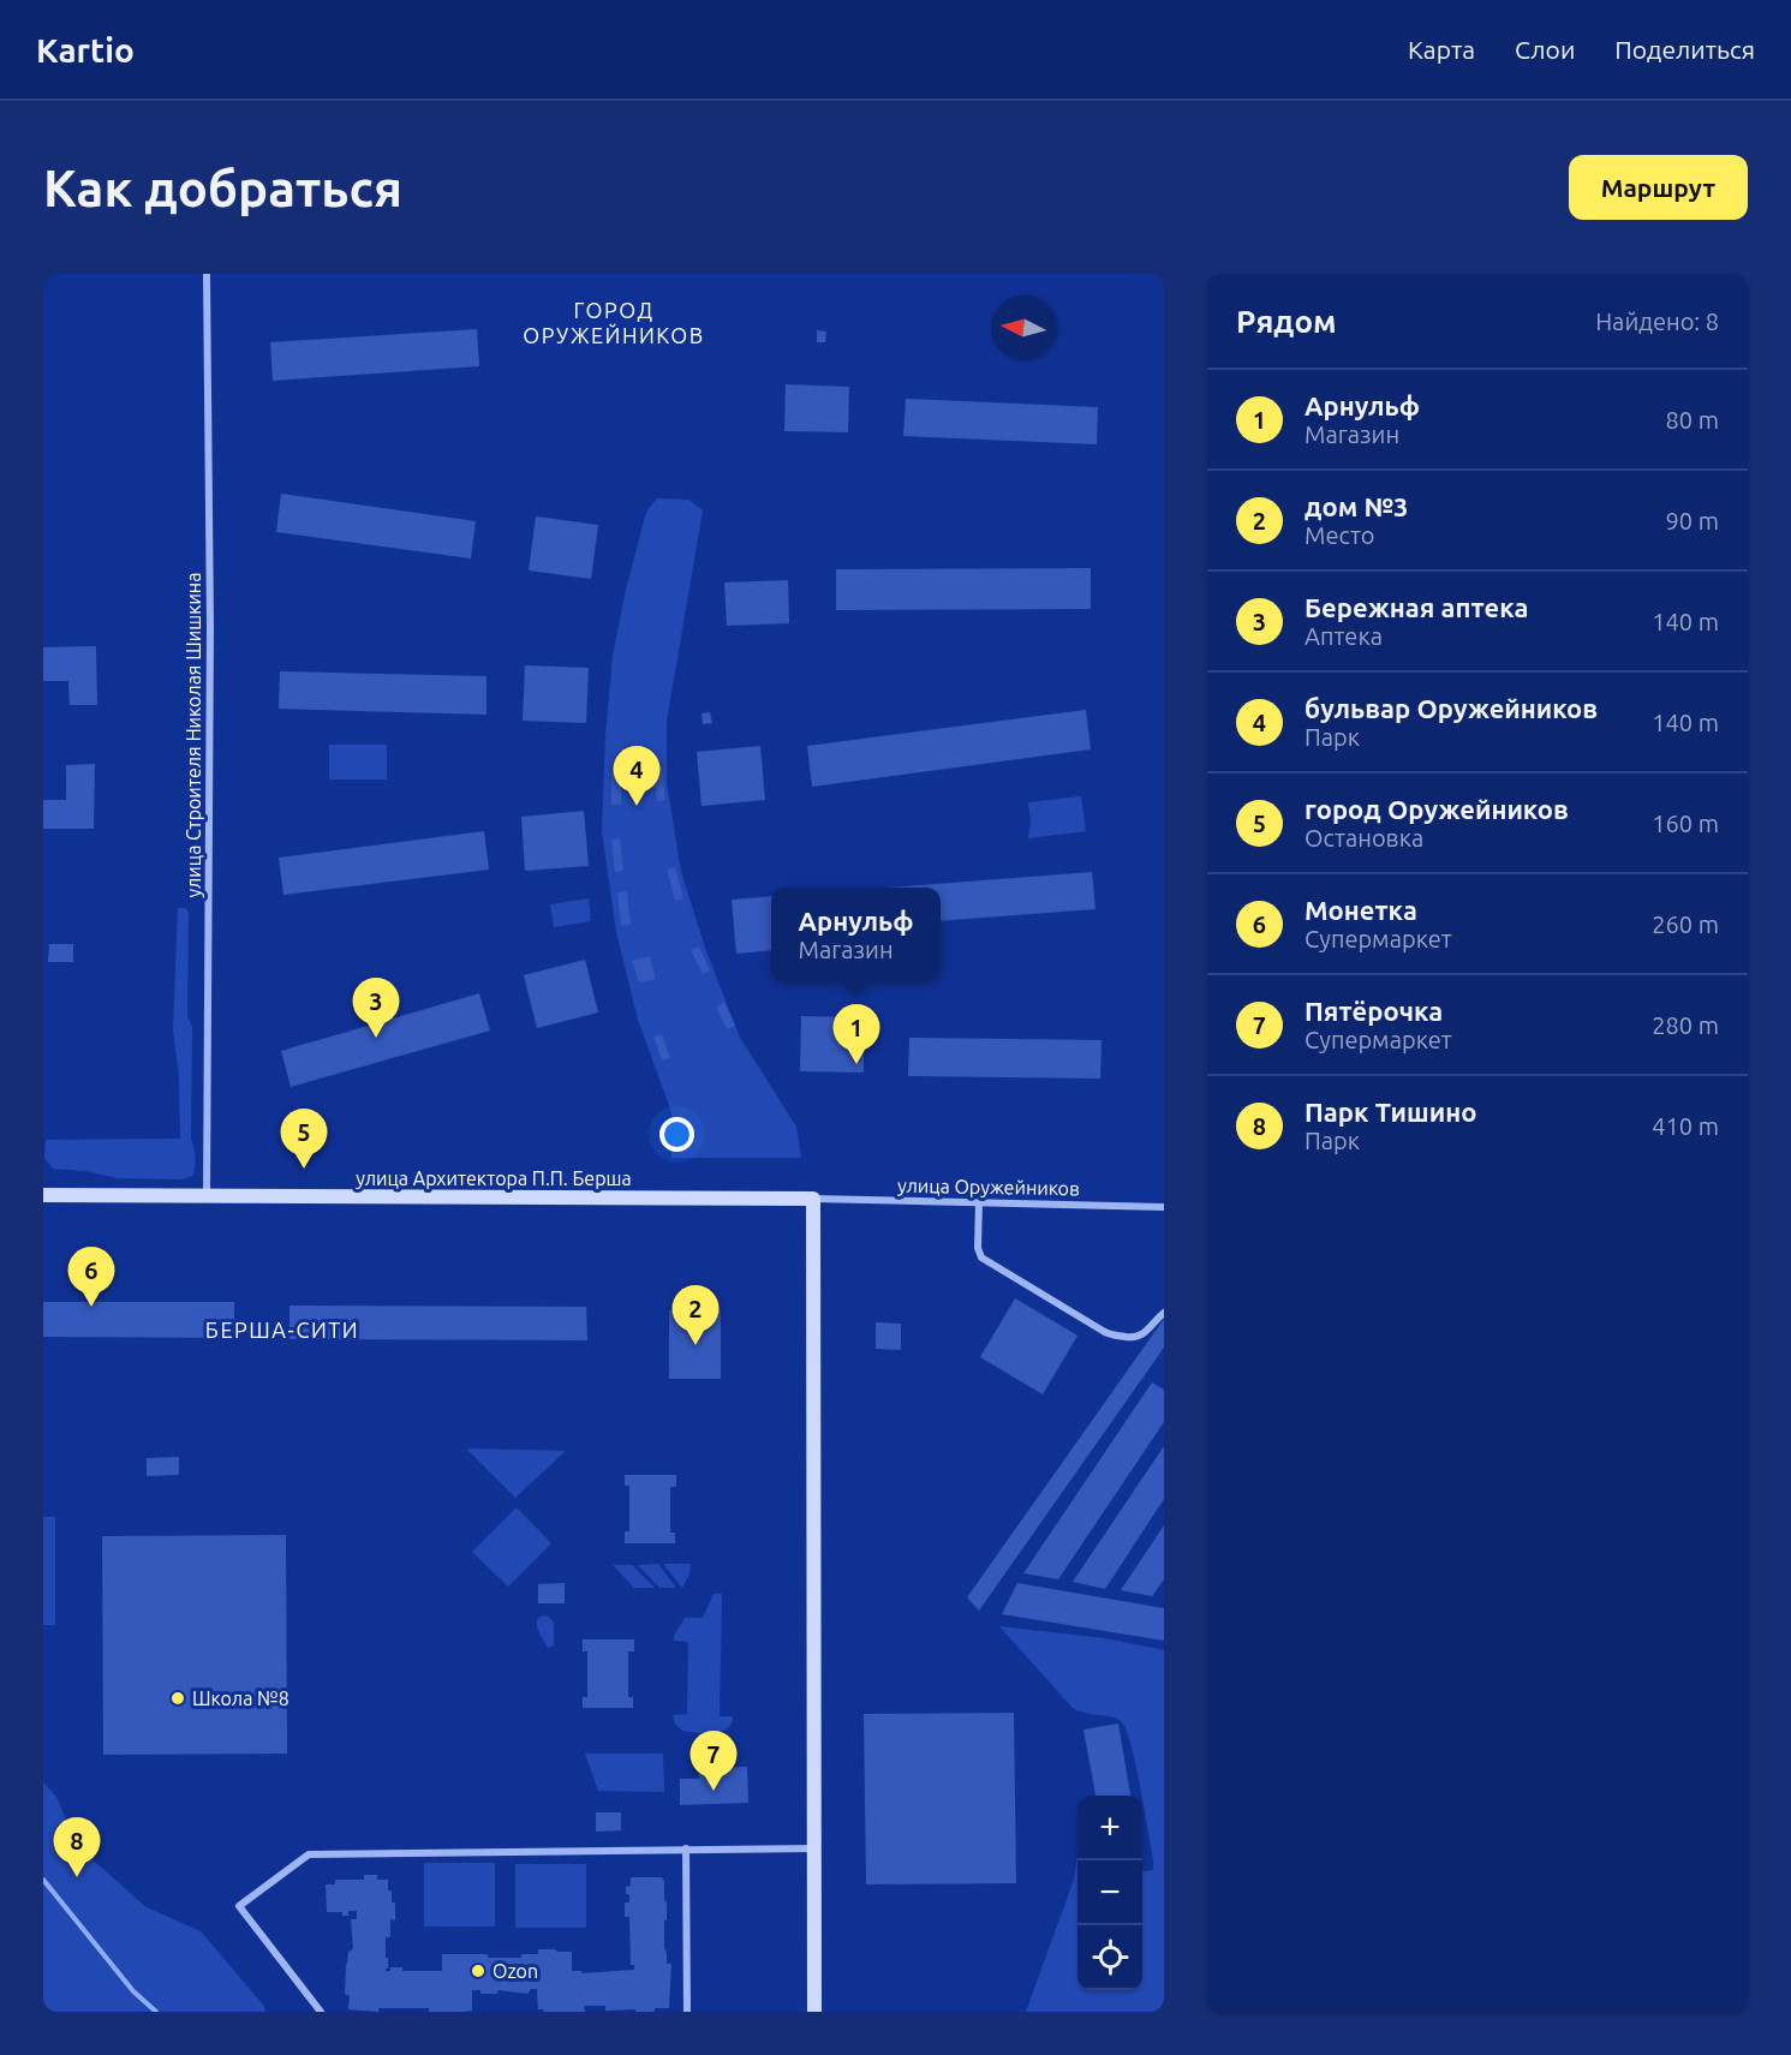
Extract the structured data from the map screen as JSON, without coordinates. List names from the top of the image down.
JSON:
{
  "streets": {
    "street": ["улица Строителя Николая Шишкина", "улица Архитектора П.П. Берша", "улица Оружейников"]
  },
  "crossings": [
    ["улица Строителя Николая Шишкина", "улица Архитектора П.П. Берша"],
    ["улица Архитектора П.П. Берша", "улица Оружейников"]
  ],
  "districts": ["ГОРОД ОРУЖЕЙНИКОВ", "БЕРША-СИТИ"],
  "places": ["Школа №8", "Ozon"],
  "north": "left",
  "page": {
    "header": "Kartio",
    "nav": ["Карта", "Слои", "Поделиться"],
    "buttons": "Маршрут",
    "title": "Как добраться",
    "heading": ["Рядом", "Найдено: 8"],
    "list": [
      {
        "mark": "1",
        "name": "Арнульф",
        "note": "Магазин",
        "value": "80 m"
      },
      {
        "mark": "2",
        "name": "дом №3",
        "note": "Место",
        "value": "90 m"
      },
      {
        "mark": "3",
        "name": "Бережная аптека",
        "note": "Аптека",
        "value": "140 m"
      },
      {
        "mark": "4",
        "name": "бульвар Оружейников",
        "note": "Парк",
        "value": "140 m"
      },
      {
        "mark": "5",
        "name": "город Оружейников",
        "note": "Остановка",
        "value": "160 m"
      },
      {
        "mark": "6",
        "name": "Монетка",
        "note": "Супермаркет",
        "value": "260 m"
      },
      {
        "mark": "7",
        "name": "Пятёрочка",
        "note": "Супермаркет",
        "value": "280 m"
      },
      {
        "mark": "8",
        "name": "Парк Тишино",
        "note": "Парк",
        "value": "410 m"
      }
    ],
    "pins": [
      "4",
      "3",
      "1",
      "5",
      "6",
      "2",
      "7",
      "8"
    ],
    "popup": ["Арнульф", "Магазин"],
    "map_buttons": ["+", "−"]
  }
}
